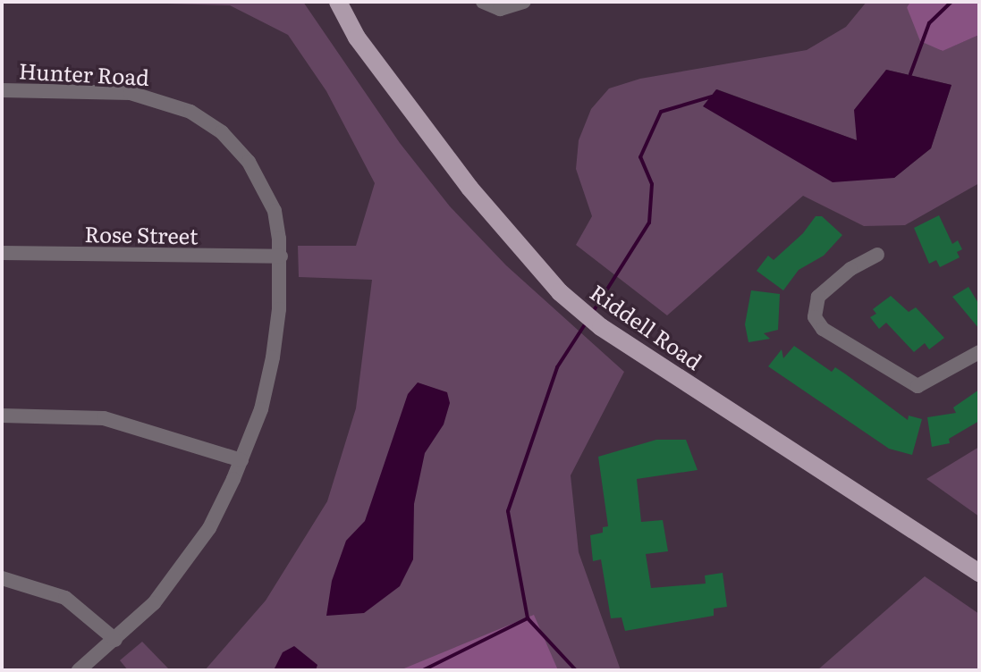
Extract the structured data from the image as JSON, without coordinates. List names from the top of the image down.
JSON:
{
  "streets": {
    "main road": ["Riddell Road"],
    "street": ["Hunter Road", "Rose Street"]
  },
  "crossings": [
    ["Hunter Road", "Rose Street"]
  ]
}
